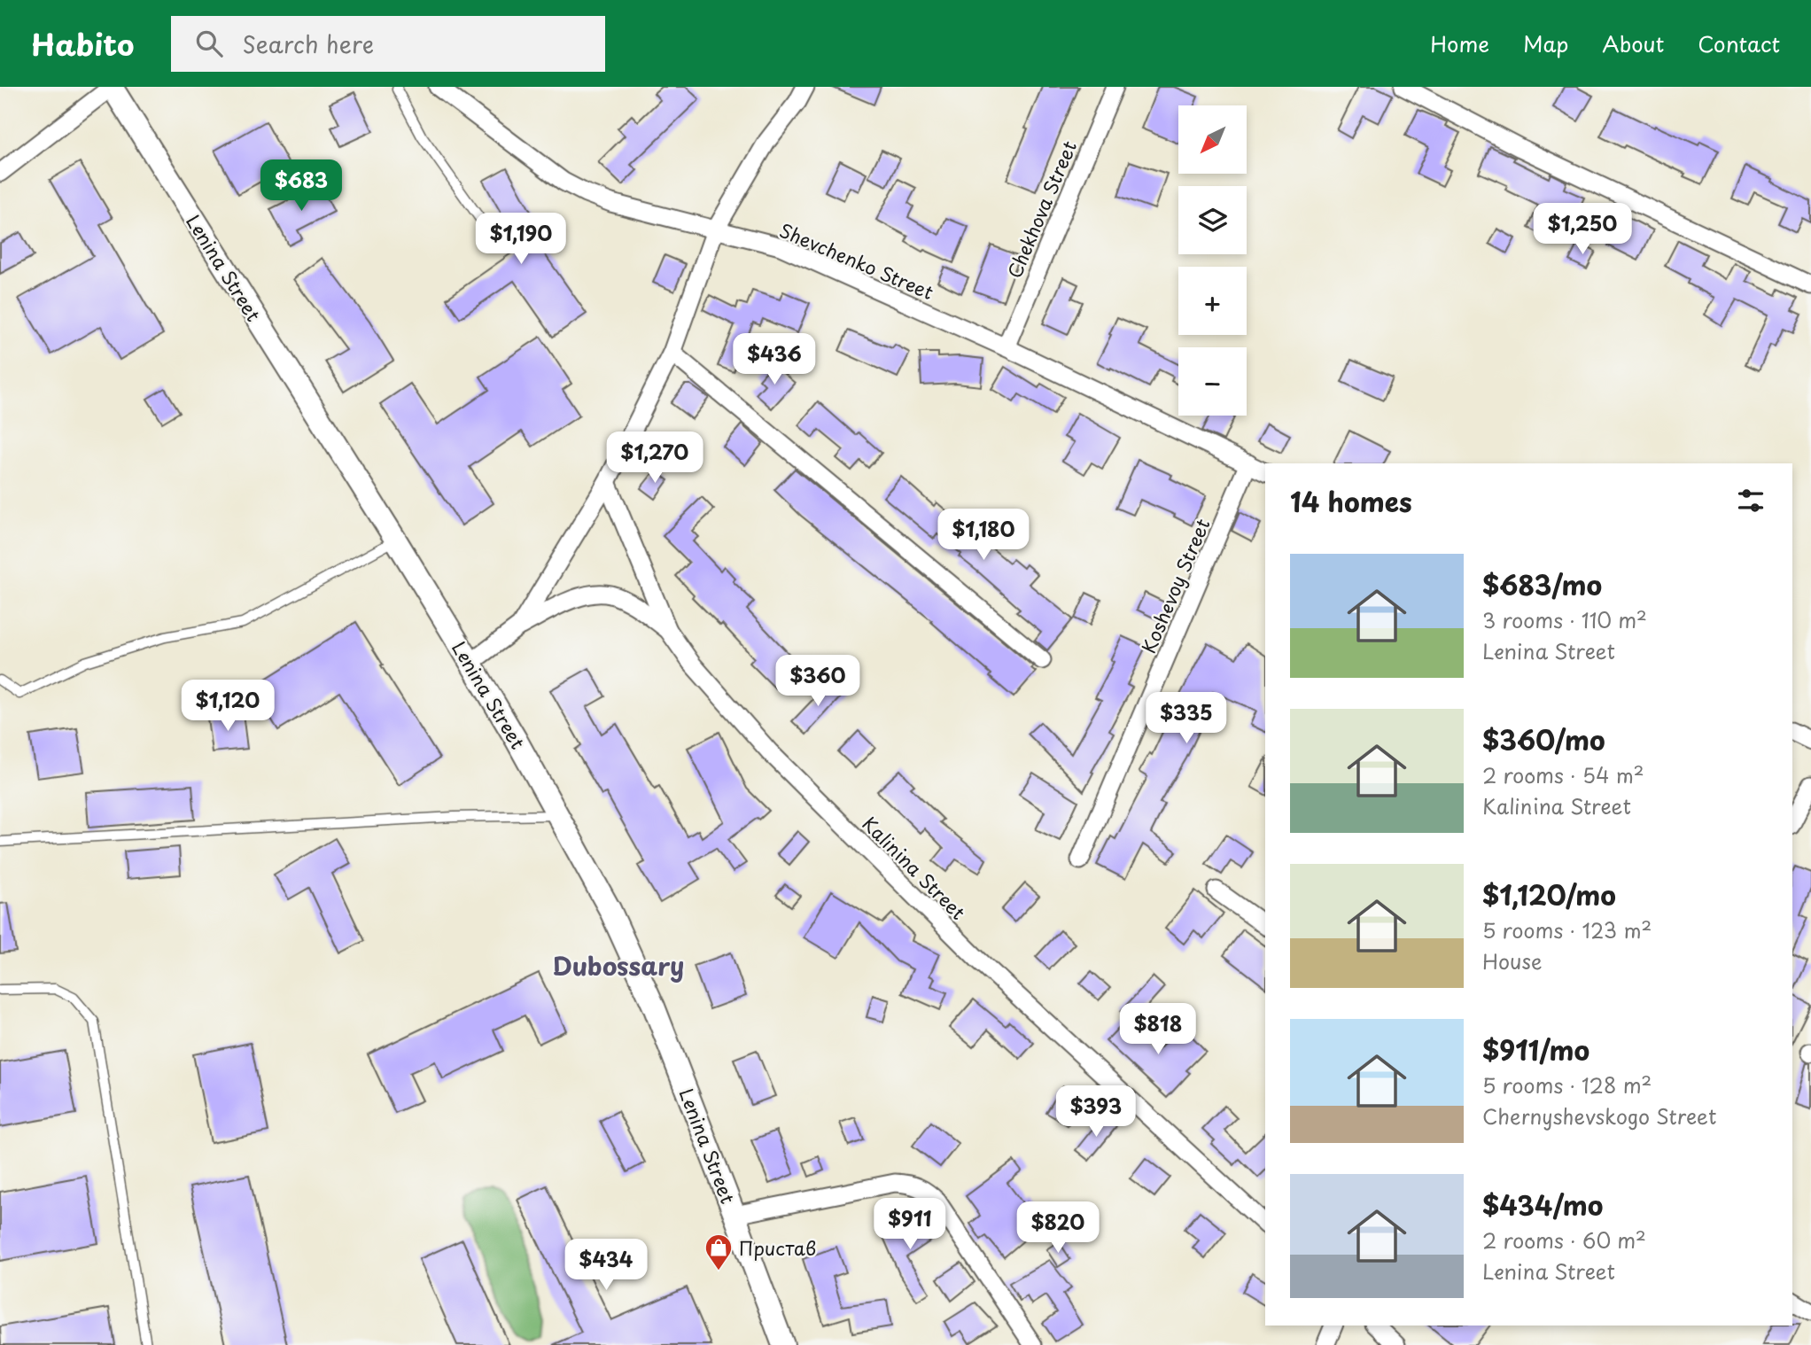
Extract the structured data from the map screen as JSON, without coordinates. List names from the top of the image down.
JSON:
{
  "streets": {
    "street": [
      "Chekhova Street",
      "Shevchenko Street",
      "Lenina Street",
      "Koshevoy Street",
      "Kalinina Street"
    ]
  },
  "crossings": [
    ["Chekhova Street", "Shevchenko Street"],
    ["Shevchenko Street", "Koshevoy Street"]
  ],
  "districts": ["Dubossary"],
  "places": {
    "shop": ["Пристав"]
  },
  "north": "bottom left",
  "page": {
    "header": "Habito",
    "search": "Search here",
    "nav": [
      "Home",
      "Map",
      "About",
      "Contact"
    ],
    "map_buttons": ["+", "−"],
    "price": [
      "$683",
      "$1,250",
      "$1,190",
      "$436",
      "$1,270",
      "$1,180",
      "$360",
      "$1,120",
      "$335",
      "$818",
      "$393",
      "$911",
      "$820",
      "$434"
    ],
    "heading": "14 homes",
    "list": [
      {
        "name": "$683/mo",
        "note": "3 rooms · 110 m² · Lenina Street"
      },
      {
        "name": "$360/mo",
        "note": "2 rooms · 54 m² · Kalinina Street"
      },
      {
        "name": "$1,120/mo",
        "note": "5 rooms · 123 m² · House"
      },
      {
        "name": "$911/mo",
        "note": "5 rooms · 128 m² · Chernyshevskogo Street"
      },
      {
        "name": "$434/mo",
        "note": "2 rooms · 60 m² · Lenina Street"
      }
    ]
  }
}
